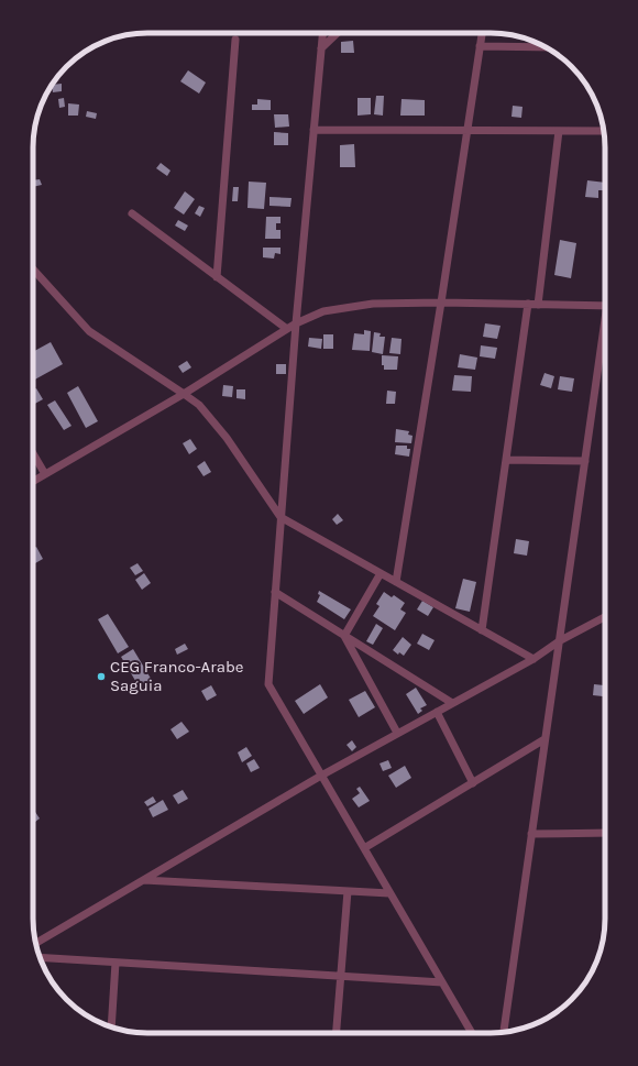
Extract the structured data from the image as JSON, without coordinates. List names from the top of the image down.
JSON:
{
  "places": ["CEG Franco-Arabe Saguia"]
}
